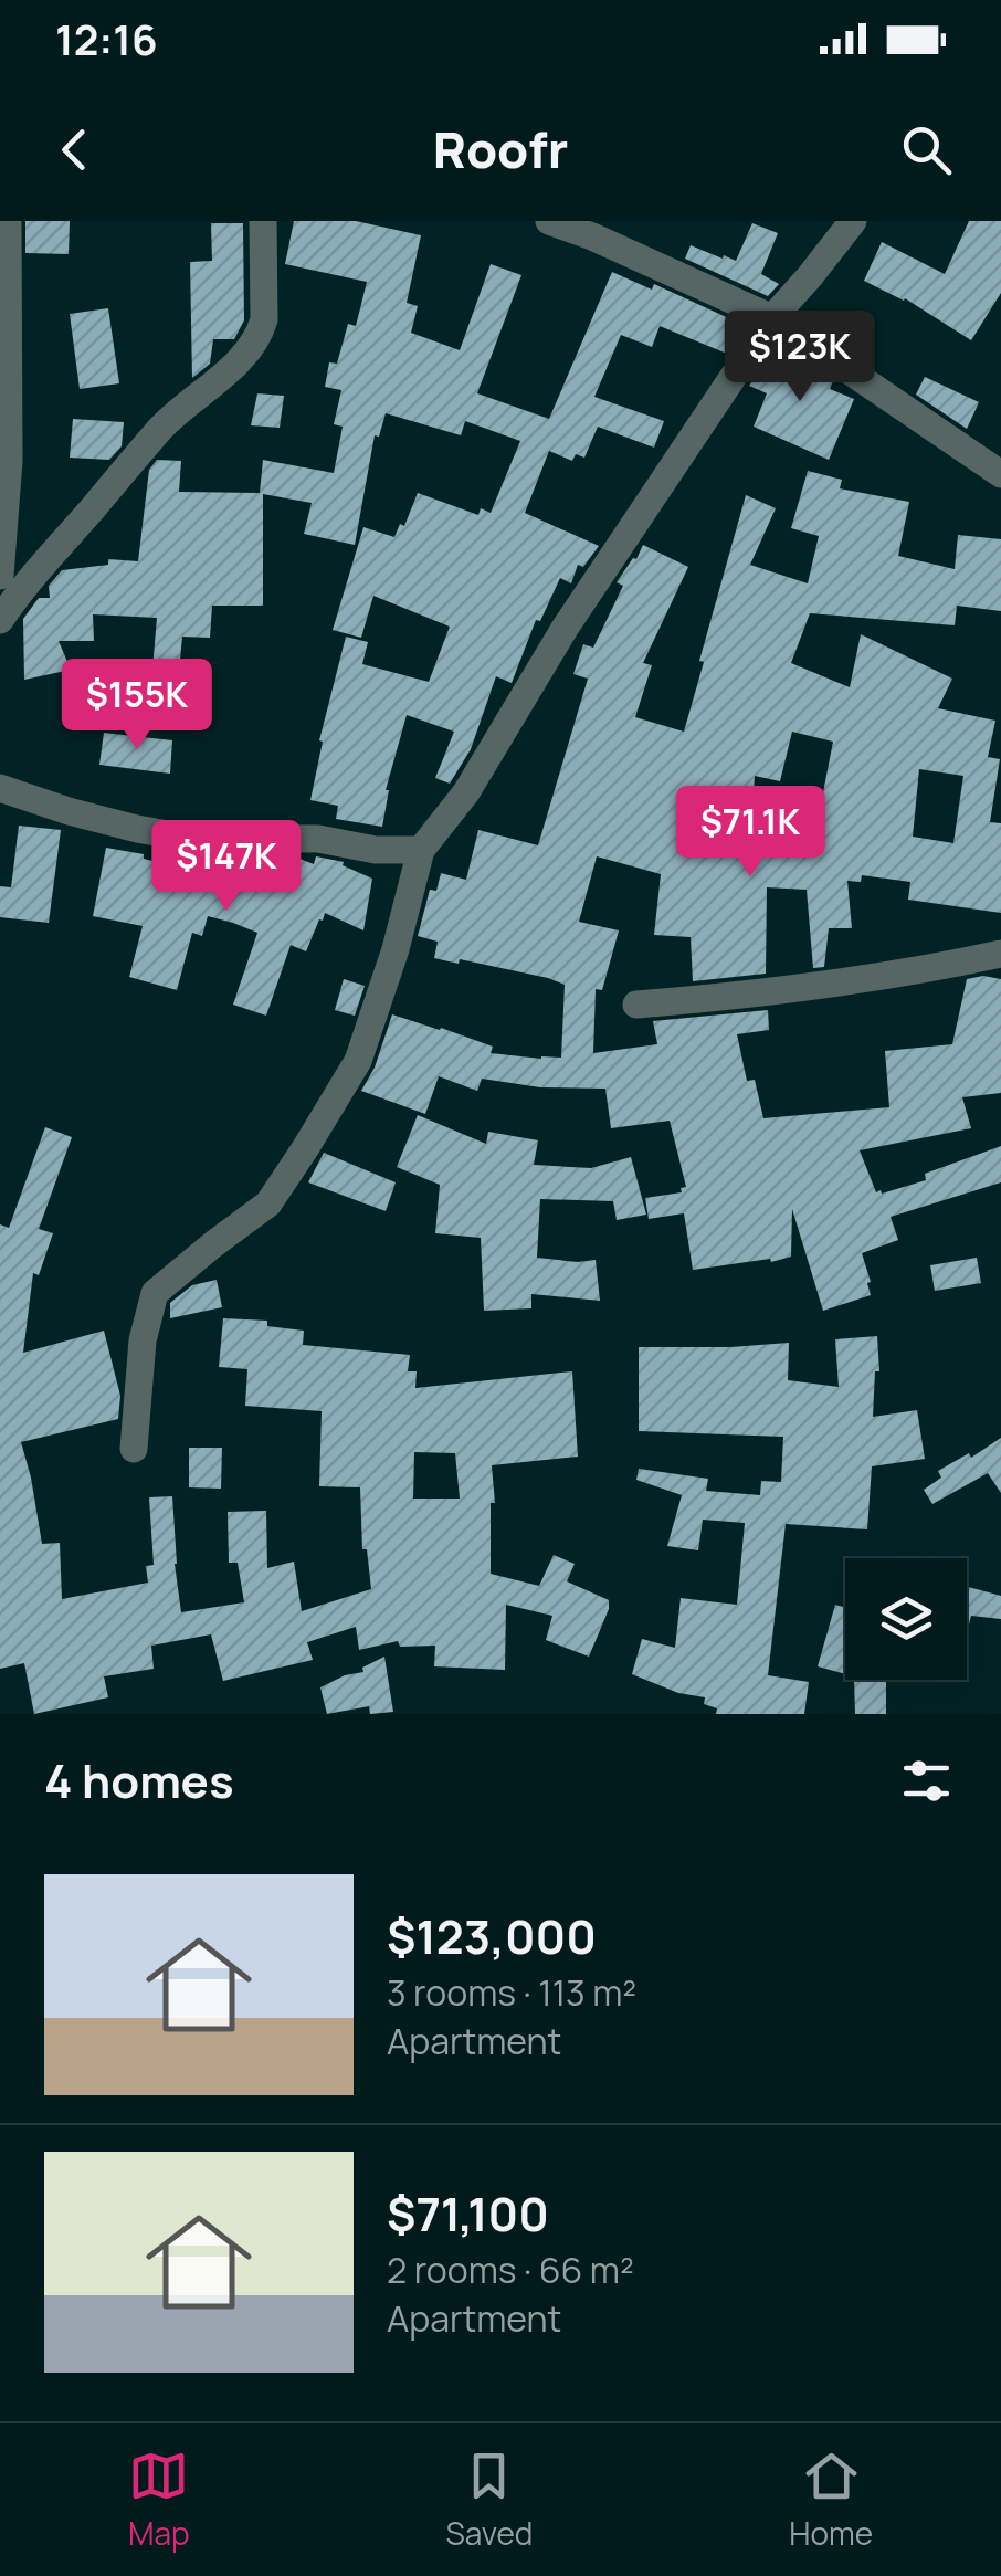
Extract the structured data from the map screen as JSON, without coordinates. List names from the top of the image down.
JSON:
{
  "page": {
    "status": "12:16",
    "header": "Roofr",
    "price": [
      "$123K",
      "$155K",
      "$71.1K",
      "$147K"
    ],
    "heading": "4 homes",
    "list": [
      {
        "name": "$123,000",
        "note": "3 rooms · 113 m² · Apartment"
      },
      {
        "name": "$71,100",
        "note": "2 rooms · 66 m² · Apartment"
      }
    ],
    "tabs": ["Map", "Saved", "Home"]
  }
}
